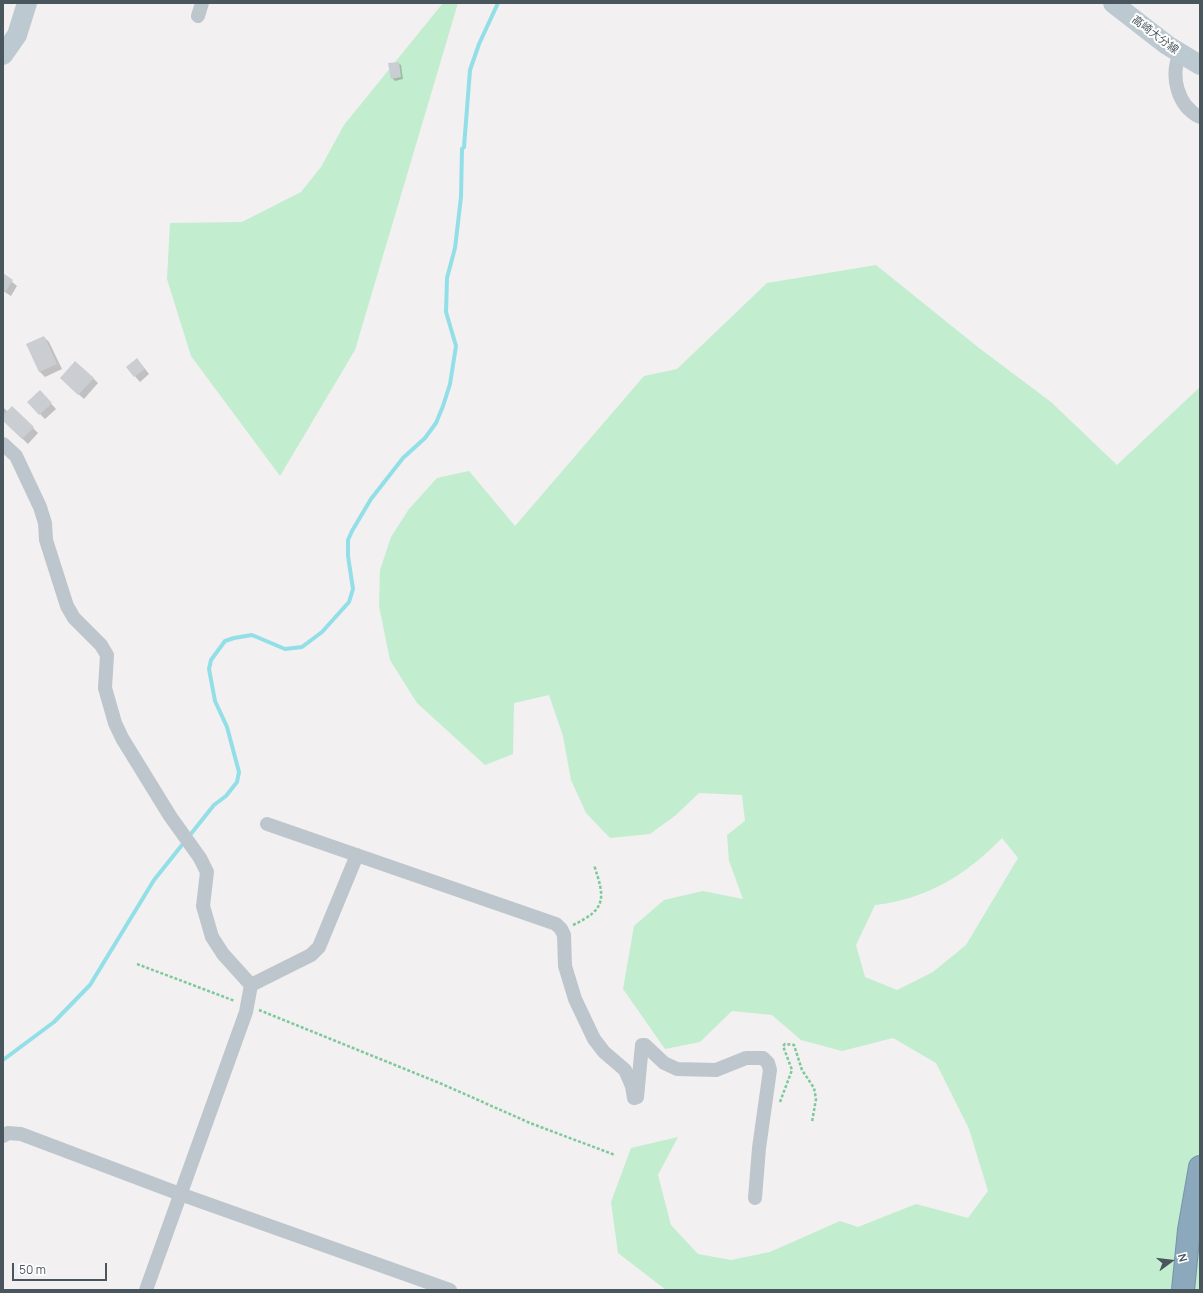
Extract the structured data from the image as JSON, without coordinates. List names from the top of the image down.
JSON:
{
  "streets": {
    "main road": ["高崎大分線"]
  },
  "scale_bar": "50 m",
  "north": "right"
}
